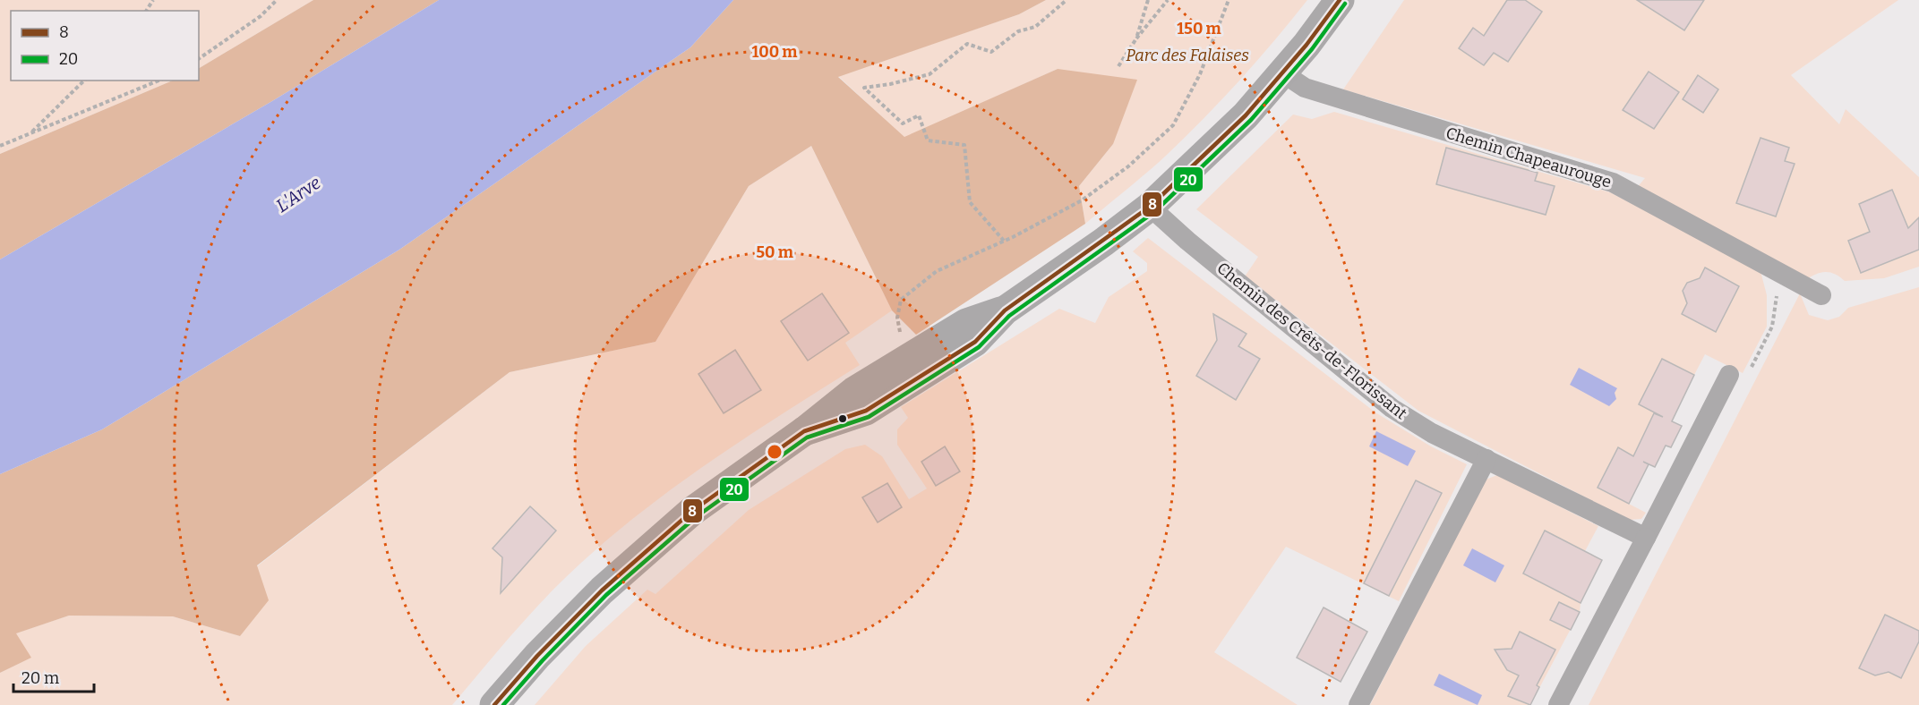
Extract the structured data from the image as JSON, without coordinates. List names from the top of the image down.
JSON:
{
  "streets": {
    "street": ["Chemin Chapeaurouge", "Chemin des Crêts-de-Florissant"]
  },
  "water": ["L'Arve"],
  "parks": ["Parc des Falaises"],
  "lines": ["transit line 8", "transit line 20"],
  "legend": ["8", "20"],
  "scale_bar": "20 m",
  "rings": ["150 m", "100 m", "50 m"]
}
